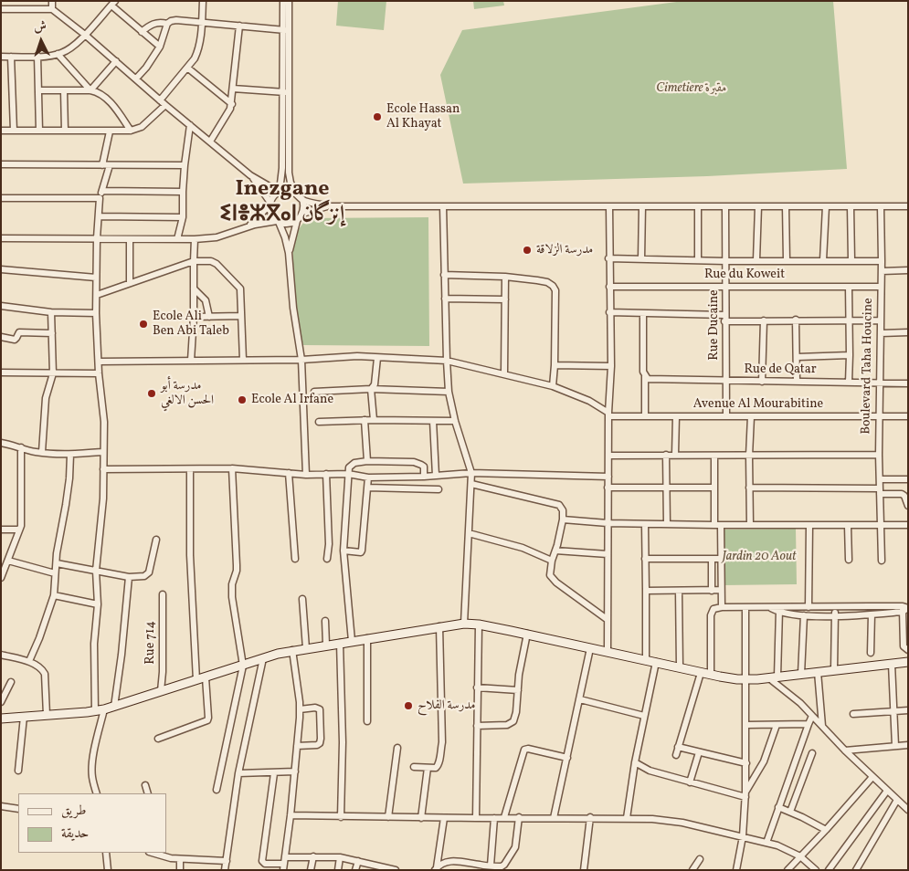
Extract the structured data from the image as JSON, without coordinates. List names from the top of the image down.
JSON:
{
  "streets": {
    "street": [
      "Rue du Koweit",
      "Rue Ducaine",
      "Boulevard Taha Houcine",
      "Rue de Qatar",
      "Avenue Al Mourabitine",
      "Rue 714"
    ]
  },
  "crossings": [
    ["Rue du Koweit", "Rue Ducaine"],
    ["Rue du Koweit", "Boulevard Taha Houcine"],
    ["Rue Ducaine", "Rue de Qatar"],
    ["Rue Ducaine", "Avenue Al Mourabitine"],
    ["Boulevard Taha Houcine", "Rue de Qatar"],
    ["Boulevard Taha Houcine", "Avenue Al Mourabitine"]
  ],
  "districts": ["Inezgane ⵉⵏⴻⵣⴳⴰⵏ إنزگان"],
  "parks": ["Cimetiere مقبرة", "Jardin 20 Aout"],
  "places": [
    "Ecole Hassan Al Khayat",
    "مدرسة الزلاقة",
    "Ecole Ali Ben Abi Taleb",
    "مدرسة أبو الحسن الالغي",
    "Ecole Al Irfane",
    "مدرسة الفلاح"
  ],
  "legend": ["طريق", "حديقة"],
  "north": "top"
}
